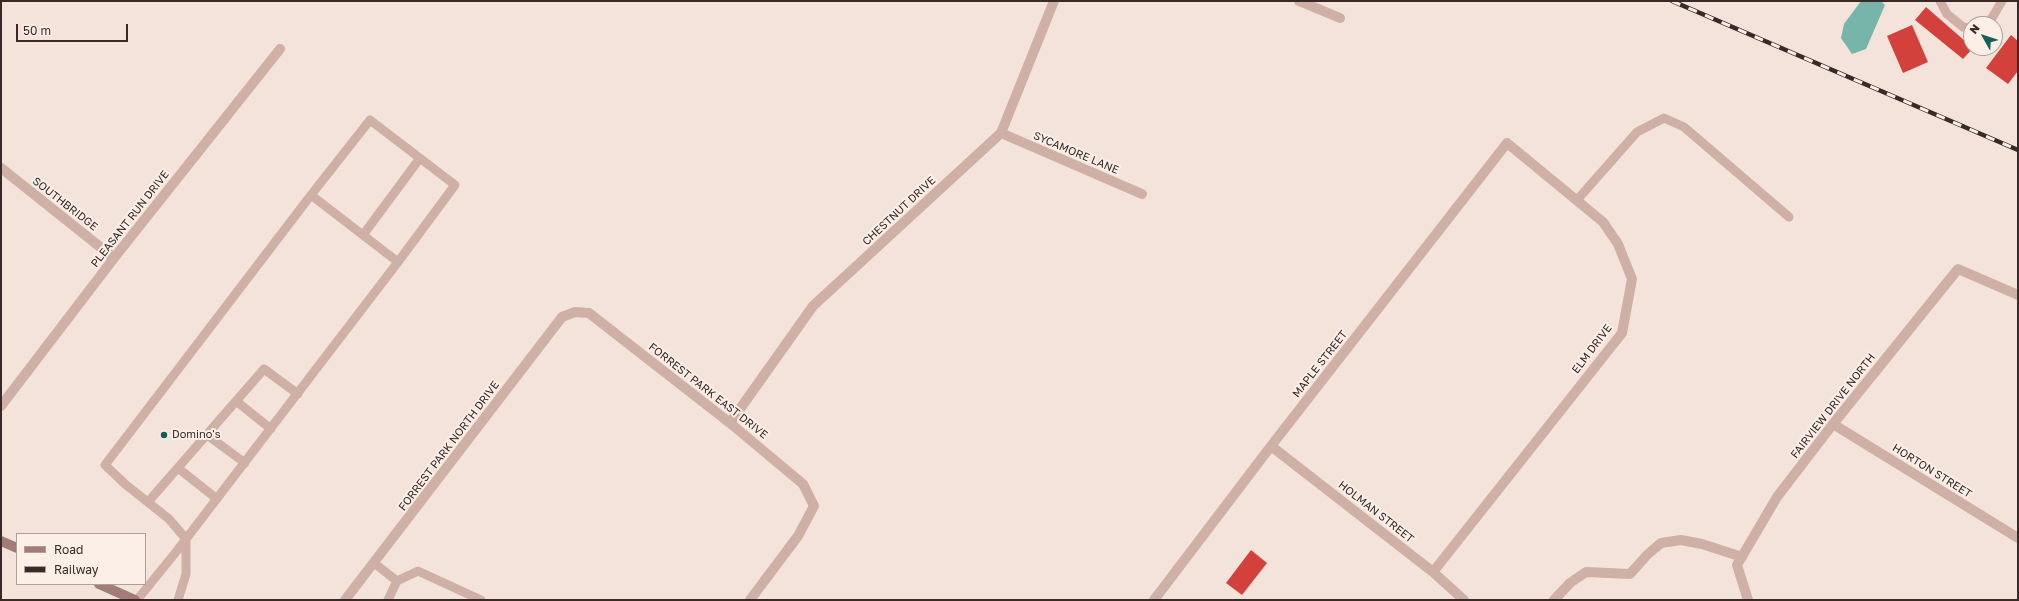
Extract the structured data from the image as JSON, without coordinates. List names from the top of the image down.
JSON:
{
  "streets": {
    "street": [
      "SYCAMORE LANE",
      "SOUTHBRIDGE",
      "CHESTNUT DRIVE",
      "PLEASANT RUN DRIVE",
      "ELM DRIVE",
      "MAPLE STREET",
      "FORREST PARK EAST DRIVE",
      "FAIRVIEW DRIVE NORTH",
      "FORREST PARK NORTH DRIVE",
      "HORTON STREET",
      "HOLMAN STREET"
    ]
  },
  "crossings": [
    ["SYCAMORE LANE", "CHESTNUT DRIVE"],
    ["SOUTHBRIDGE", "PLEASANT RUN DRIVE"],
    ["CHESTNUT DRIVE", "FORREST PARK EAST DRIVE"],
    ["ELM DRIVE", "MAPLE STREET"],
    ["ELM DRIVE", "HOLMAN STREET"],
    ["MAPLE STREET", "HOLMAN STREET"],
    ["FORREST PARK EAST DRIVE", "FORREST PARK NORTH DRIVE"],
    ["FAIRVIEW DRIVE NORTH", "HORTON STREET"]
  ],
  "places": ["Domino's"],
  "legend": ["Road", "Railway"],
  "scale_bar": "50 m",
  "north": "top left"
}
